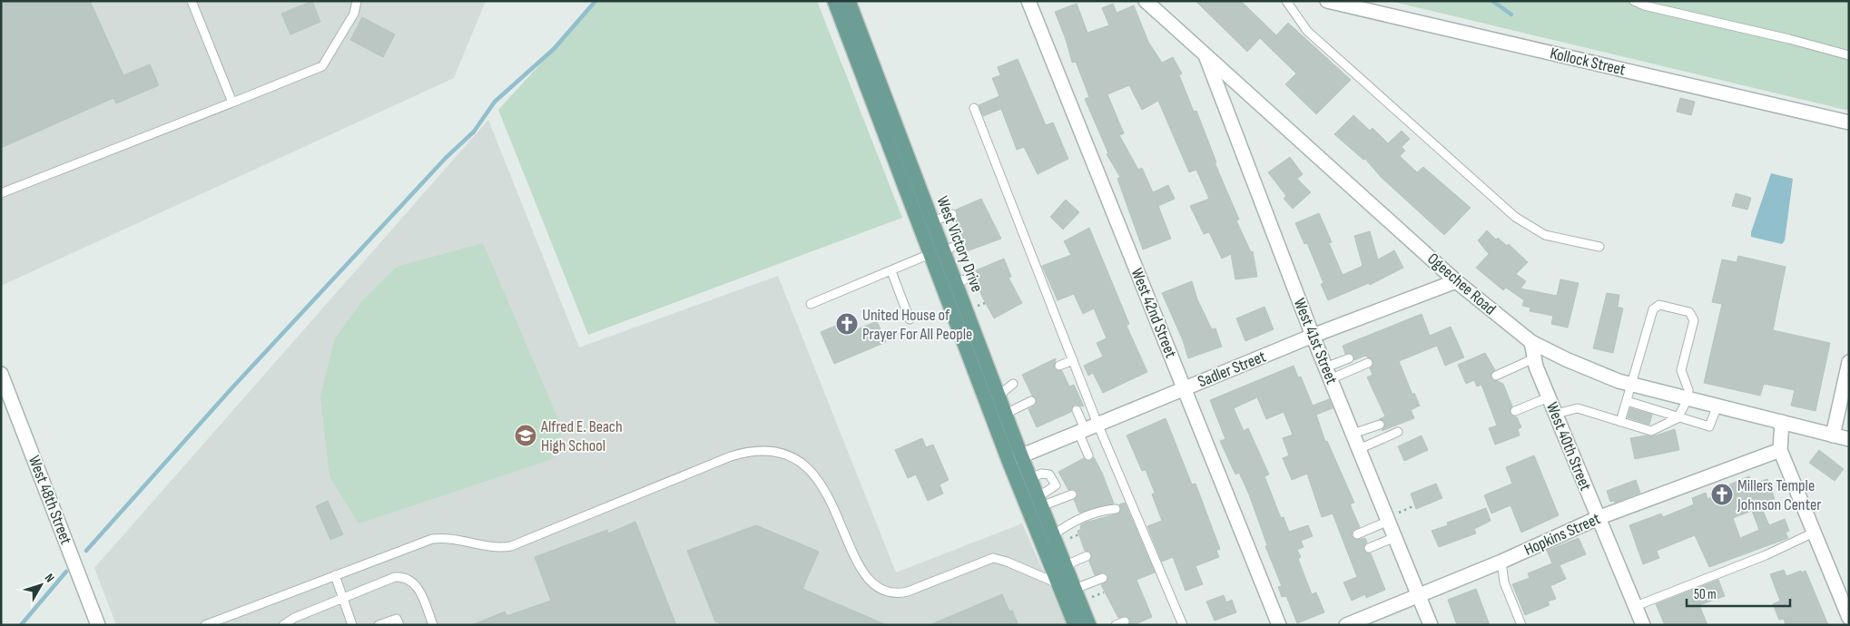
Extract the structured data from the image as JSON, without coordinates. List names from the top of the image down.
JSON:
{
  "streets": {
    "main road": ["West Victory Drive"],
    "street": [
      "Kollock Street",
      "Ogeechee Road",
      "West 42nd Street",
      "West 41st Street",
      "Sadler Street",
      "West 40th Street",
      "West 48th Street",
      "Hopkins Street"
    ]
  },
  "crossings": [
    ["West Victory Drive", "Sadler Street"],
    ["Ogeechee Road", "West 41st Street"],
    ["Ogeechee Road", "Sadler Street"],
    ["Ogeechee Road", "West 40th Street"],
    ["West 42nd Street", "Sadler Street"],
    ["West 41st Street", "Sadler Street"],
    ["West 41st Street", "Hopkins Street"],
    ["West 40th Street", "Hopkins Street"]
  ],
  "places": {
    "church": ["United House of Prayer For All People", "Millers Temple Johnson Center"],
    "school or university": ["Alfred E. Beach High School"]
  },
  "scale_bar": "50 m",
  "north": "top right"
}
